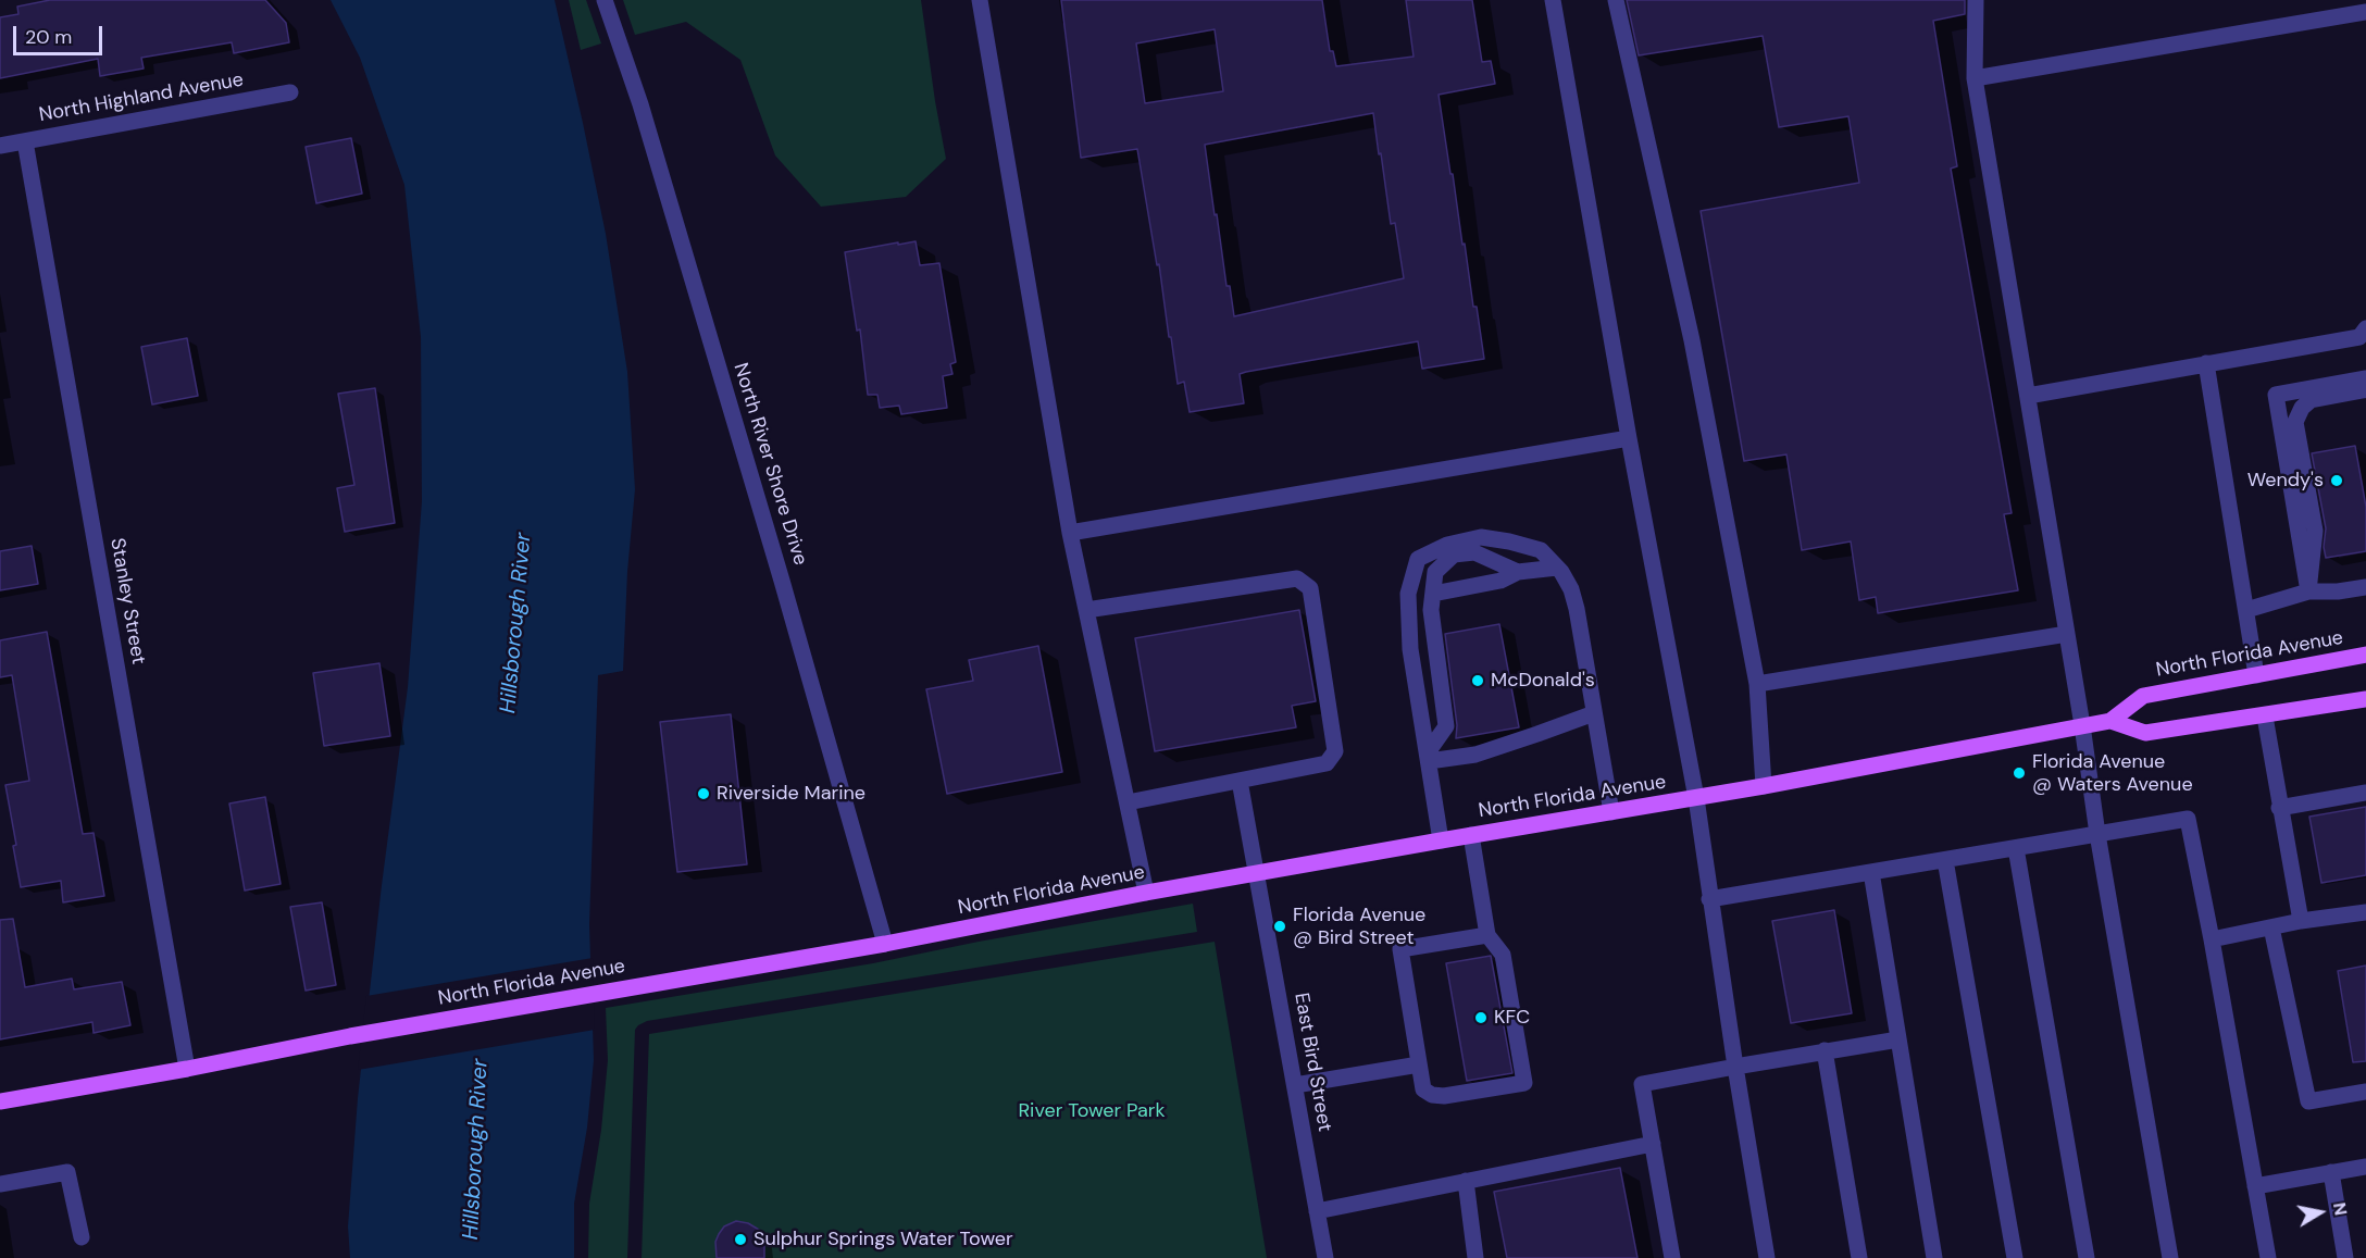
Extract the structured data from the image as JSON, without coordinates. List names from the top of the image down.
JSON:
{
  "streets": {
    "main road": ["North Florida Avenue"],
    "street": [
      "North Highland Avenue",
      "North River Shore Drive",
      "Stanley Street",
      "East Bird Street"
    ]
  },
  "crossings": [
    ["North Highland Avenue", "Stanley Street"],
    ["North River Shore Drive", "North Florida Avenue"],
    ["Stanley Street", "North Florida Avenue"],
    ["North Florida Avenue", "East Bird Street"]
  ],
  "water": ["Hillsborough River"],
  "parks": ["River Tower Park"],
  "places": [
    "Wendy's",
    "McDonald's",
    "Florida Avenue @ Waters Avenue",
    "Riverside Marine",
    "Florida Avenue @ Bird Street",
    "KFC",
    "Sulphur Springs Water Tower"
  ],
  "scale_bar": "20 m",
  "north": "right"
}
